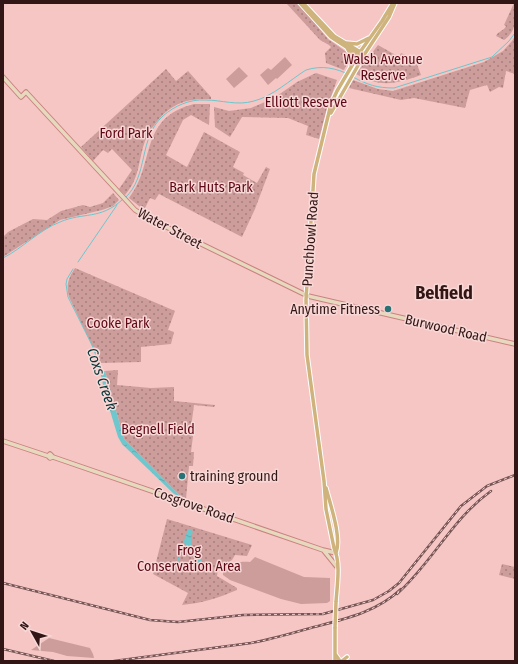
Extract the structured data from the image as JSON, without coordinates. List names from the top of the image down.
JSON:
{
  "streets": {
    "main road": [
      "Water Street",
      "Punchbowl Road",
      "Burwood Road",
      "Cosgrove Road"
    ]
  },
  "crossings": [
    ["Water Street", "Punchbowl Road"],
    ["Water Street", "Burwood Road"],
    ["Punchbowl Road", "Burwood Road"],
    ["Punchbowl Road", "Cosgrove Road"]
  ],
  "districts": ["Belfield"],
  "water": ["Coxs Creek"],
  "parks": [
    "Walsh Avenue Reserve",
    "Elliott Reserve",
    "Ford Park",
    "Bark Huts Park",
    "Cooke Park",
    "Begnell Field",
    "Frog Conservation Area"
  ],
  "places": ["Anytime Fitness", "training ground"],
  "north": "top left"
}
